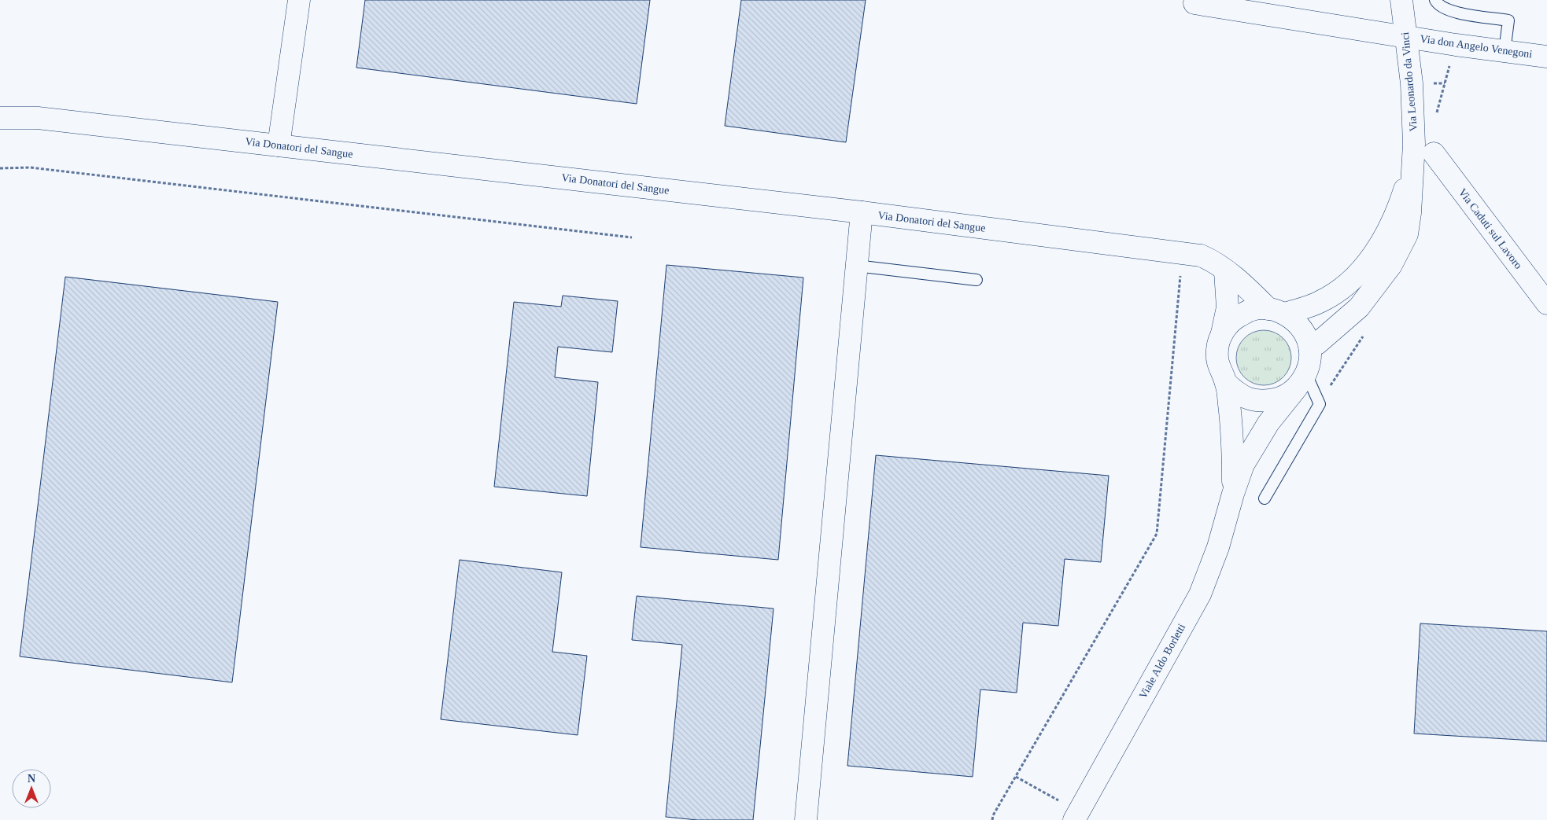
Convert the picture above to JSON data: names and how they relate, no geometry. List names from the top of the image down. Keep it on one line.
{"streets":{"street":["Via don Angelo Venegoni","Via Leonardo da Vinci","Via Donatori del Sangue","Via Caduti sul Lavoro","Viale Aldo Borletti"]},"crossings":[["Via don Angelo Venegoni","Via Leonardo da Vinci"],["Via Leonardo da Vinci","Via Donatori del Sangue"],["Via Leonardo da Vinci","Viale Aldo Borletti"],["Via Donatori del Sangue","Viale Aldo Borletti"]],"north":"top"}
